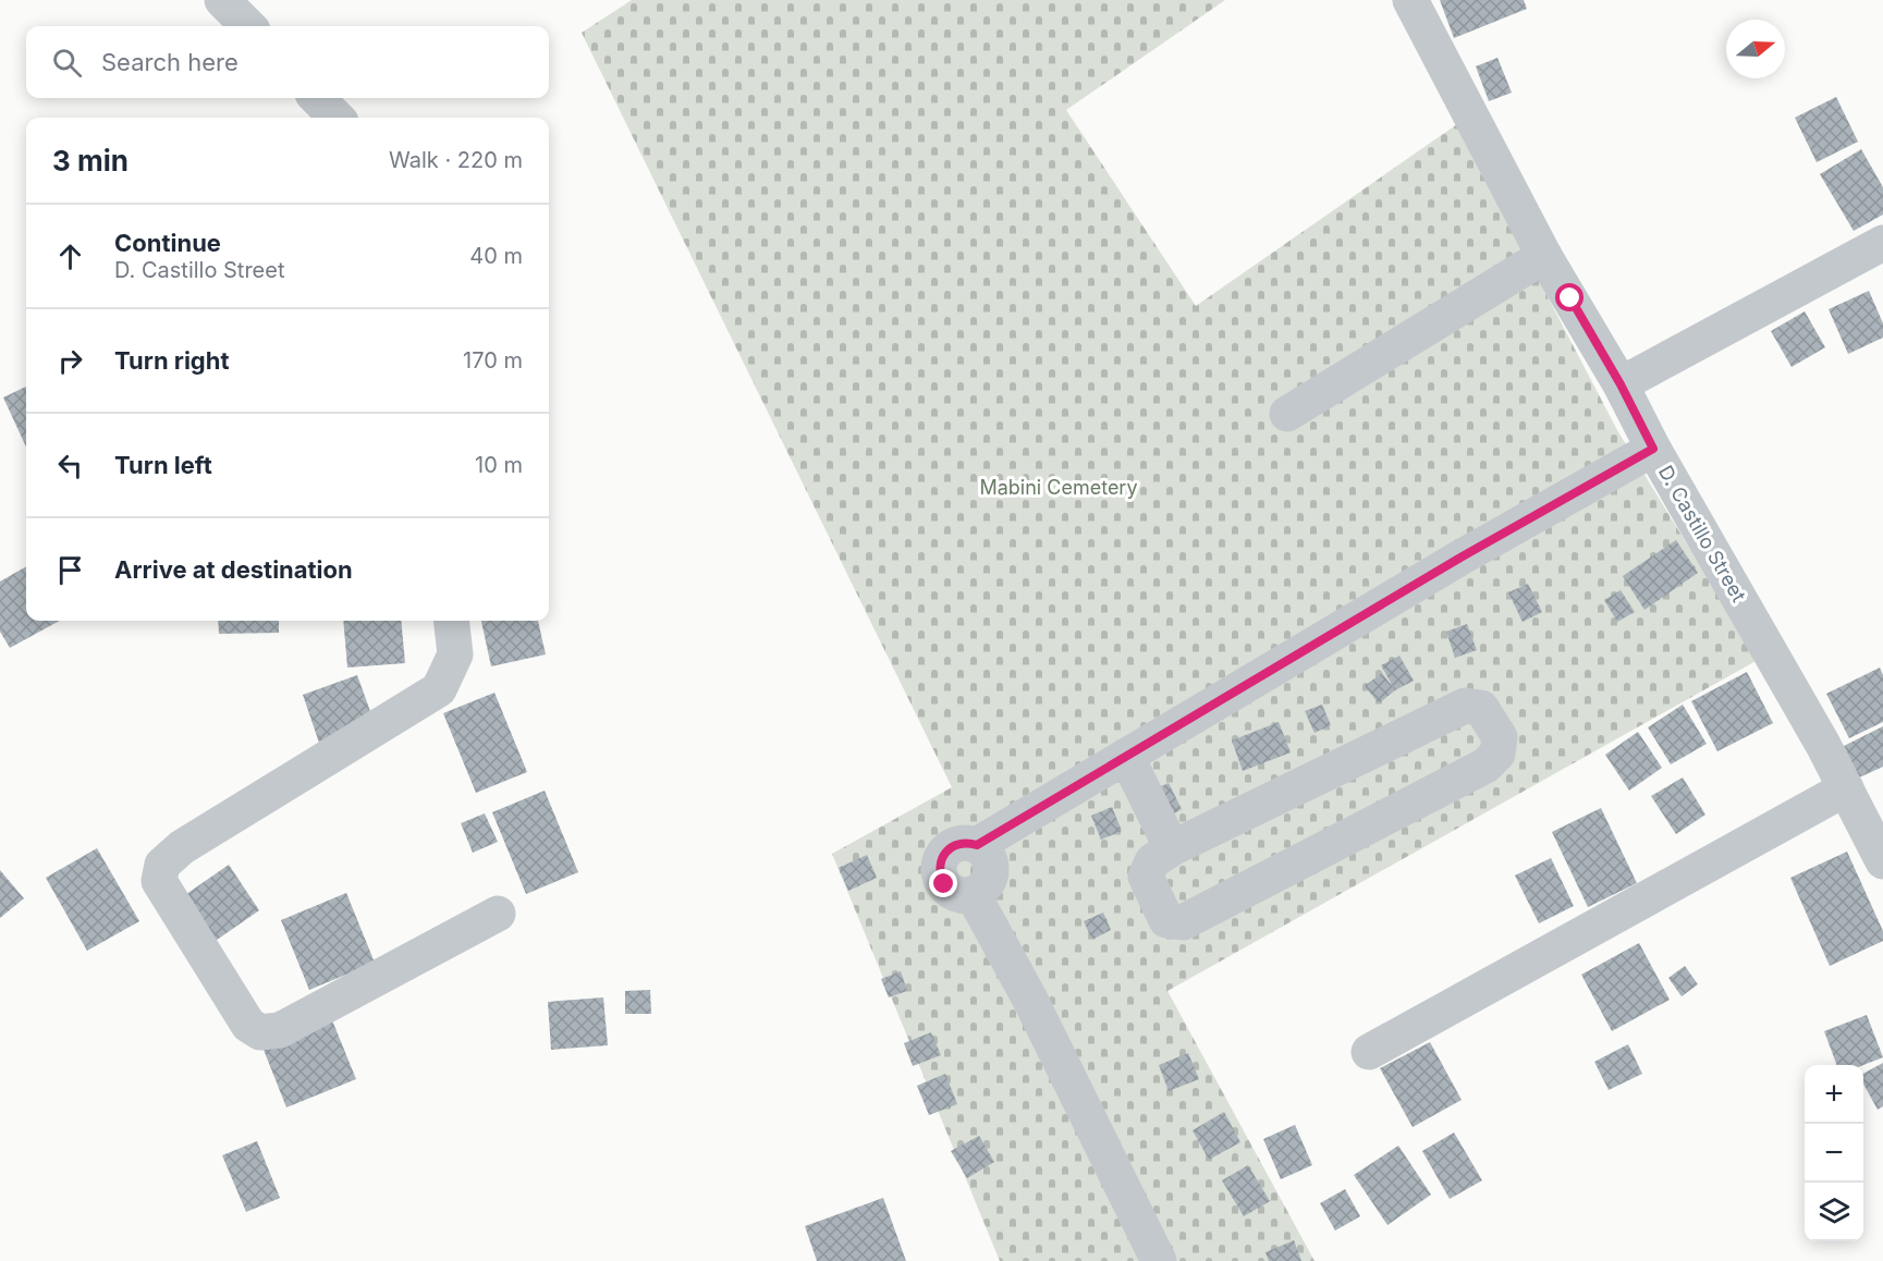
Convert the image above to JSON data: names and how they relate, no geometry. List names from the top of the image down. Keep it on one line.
{"streets":{"street":["D. Castillo Street"]},"parks":["Mabini Cemetery"],"north":"right","page":{"search":"Search here","heading":["3 min","Walk · 220 m"],"list":[["Continue","D. Castillo Street","40 m"],["Turn right","170 m"],["Turn left","10 m"],"Arrive at destination"],"map_buttons":["+","−"]}}
